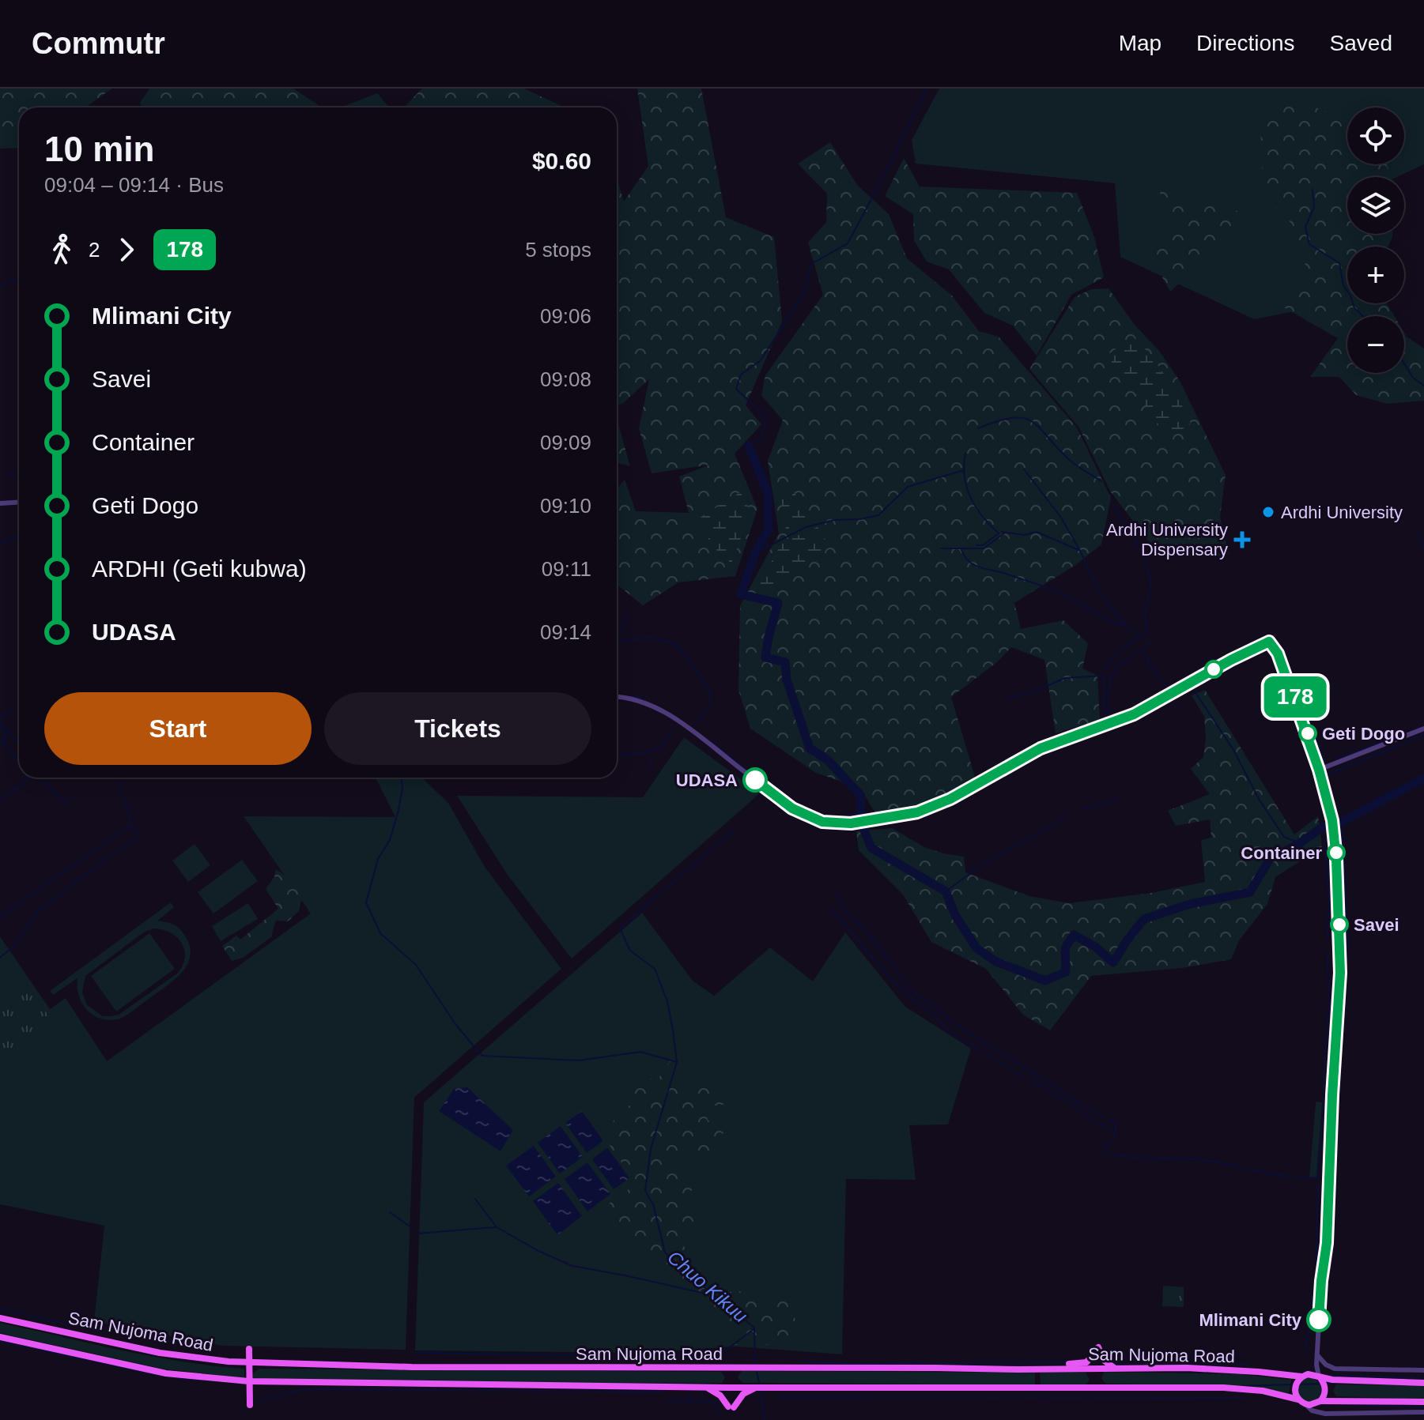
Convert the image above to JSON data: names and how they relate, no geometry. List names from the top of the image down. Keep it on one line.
{"streets":{"main road":["Sam Nujoma Road"]},"water":["Chuo Kikuu"],"places":{"other":["Ardhi University","Geti Dogo","UDASA","Container","Savei","Mlimani City"],"health":["Ardhi University Dispensary"]},"lines":["bus line 178"],"page":{"header":"Commutr","nav":["Map","Directions","Saved"],"on_map":"178","map_buttons":["+","−"],"heading":["10 min","09:04 – 09:14 · Bus","$0.60"],"legs":["2","178","5 stops"],"list":[{"name":"Mlimani City","value":"09:06"},{"name":"Savei","value":"09:08"},{"name":"Container","value":"09:09"},{"name":"Geti Dogo","value":"09:10"},{"name":"ARDHI (Geti kubwa)","value":"09:11"},{"name":"UDASA","value":"09:14"}],"buttons":["Start","Tickets"]}}
